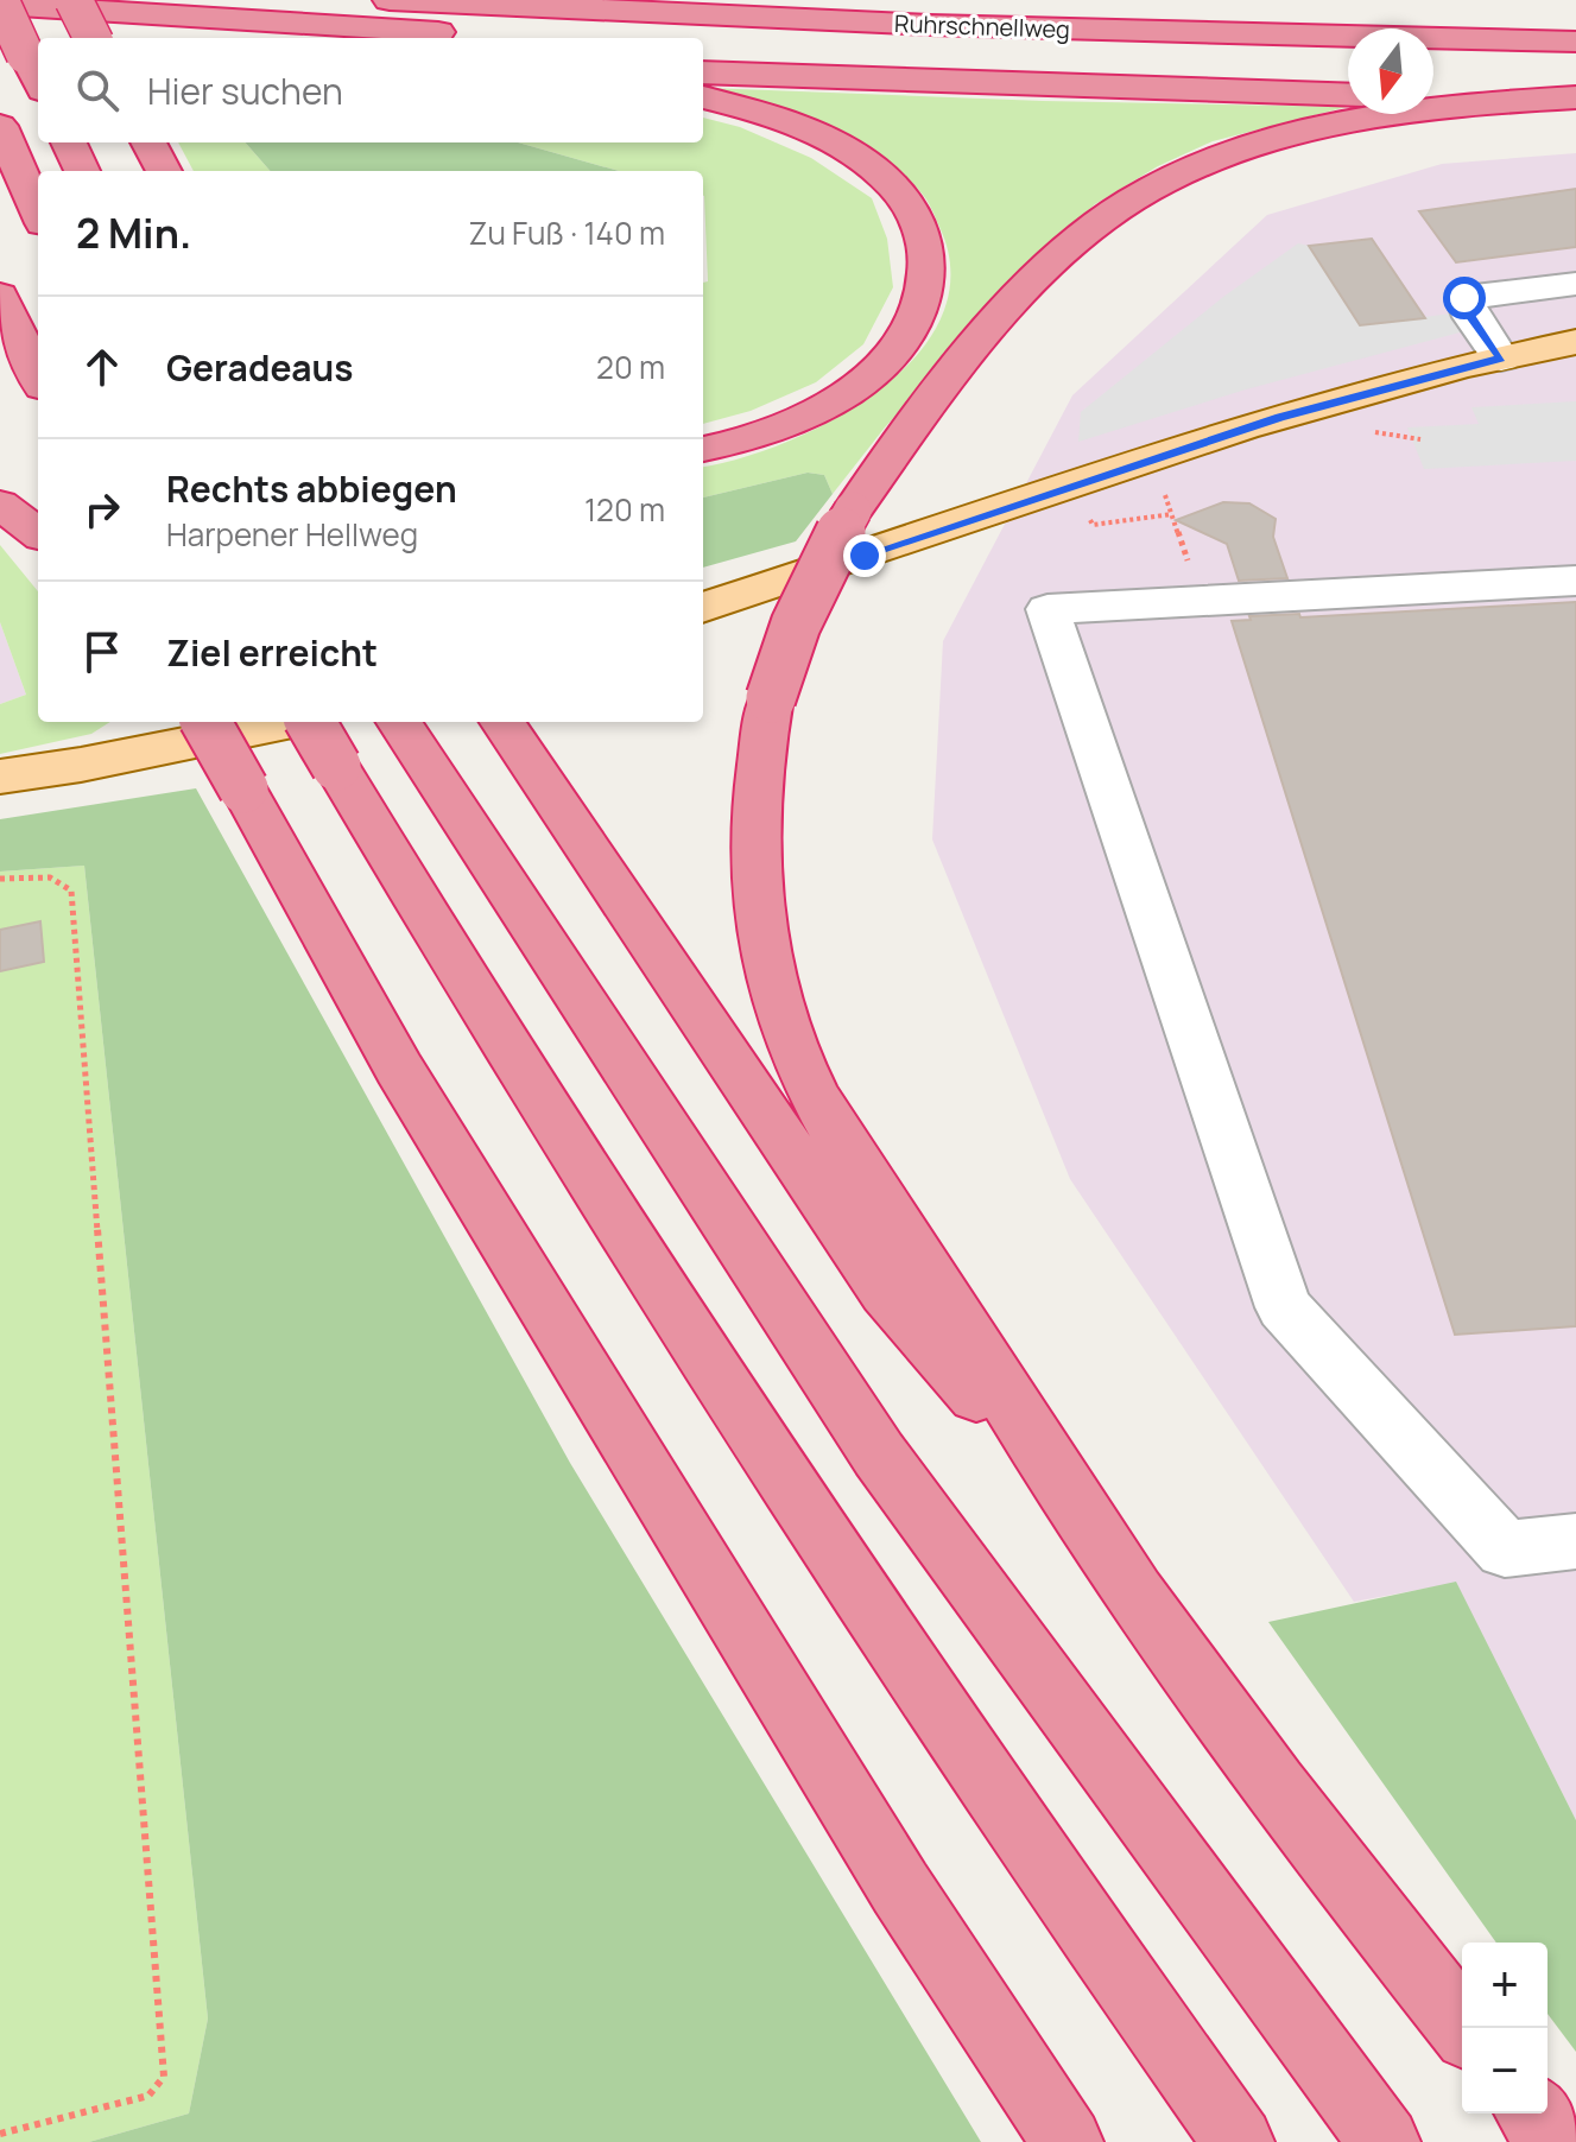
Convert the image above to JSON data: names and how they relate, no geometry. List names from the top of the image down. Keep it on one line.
{"streets":{"highway":["Ruhrschnellweg"]},"north":"bottom","page":{"search":"Hier suchen","heading":["2 Min.","Zu Fuß · 140 m"],"list":[["Geradeaus","20 m"],["Rechts abbiegen","Harpener Hellweg","120 m"],"Ziel erreicht"],"map_buttons":["+","−"]}}
